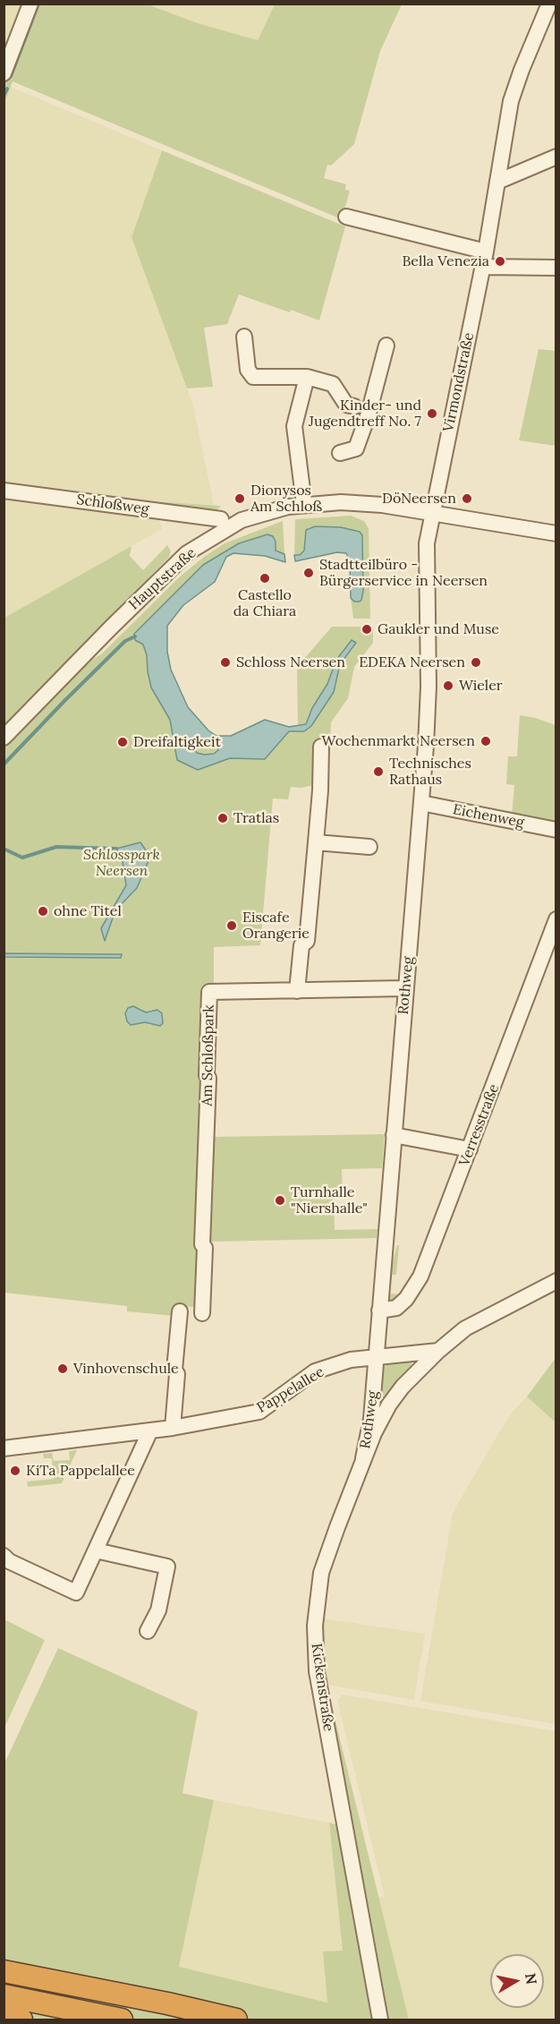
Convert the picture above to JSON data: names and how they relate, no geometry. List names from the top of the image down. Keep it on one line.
{"streets":{"street":["Virmondstraße","Schloßweg","Hauptstraße","Eichenweg","Rothweg","Am Schloßpark","Verresstraße","Pappelallee","Kickenstraße"]},"crossings":[["Virmondstraße","Hauptstraße"],["Virmondstraße","Rothweg"],["Hauptstraße","Rothweg"],["Eichenweg","Rothweg"],["Rothweg","Am Schloßpark"],["Rothweg","Verresstraße"],["Rothweg","Pappelallee"],["Rothweg","Kickenstraße"]],"parks":["Schlosspark Neersen"],"places":["Bella Venezia","Kinder- und Jugendtreff No. 7","Dionysos Am Schloß","DöNeersen","Stadtteilbüro - Bürgerservice in Neersen","Castello da Chiara","Gaukler und Muse","Schloss Neersen","EDEKA Neersen","Wieler","Wochenmarkt Neersen","Dreifaltigkeit","Technisches Rathaus","Tratlas","ohne Titel","Eiscafe Orangerie","Turnhalle \"Niershalle\"","Vinhovenschule","KiTa Pappelallee"],"north":"right"}
